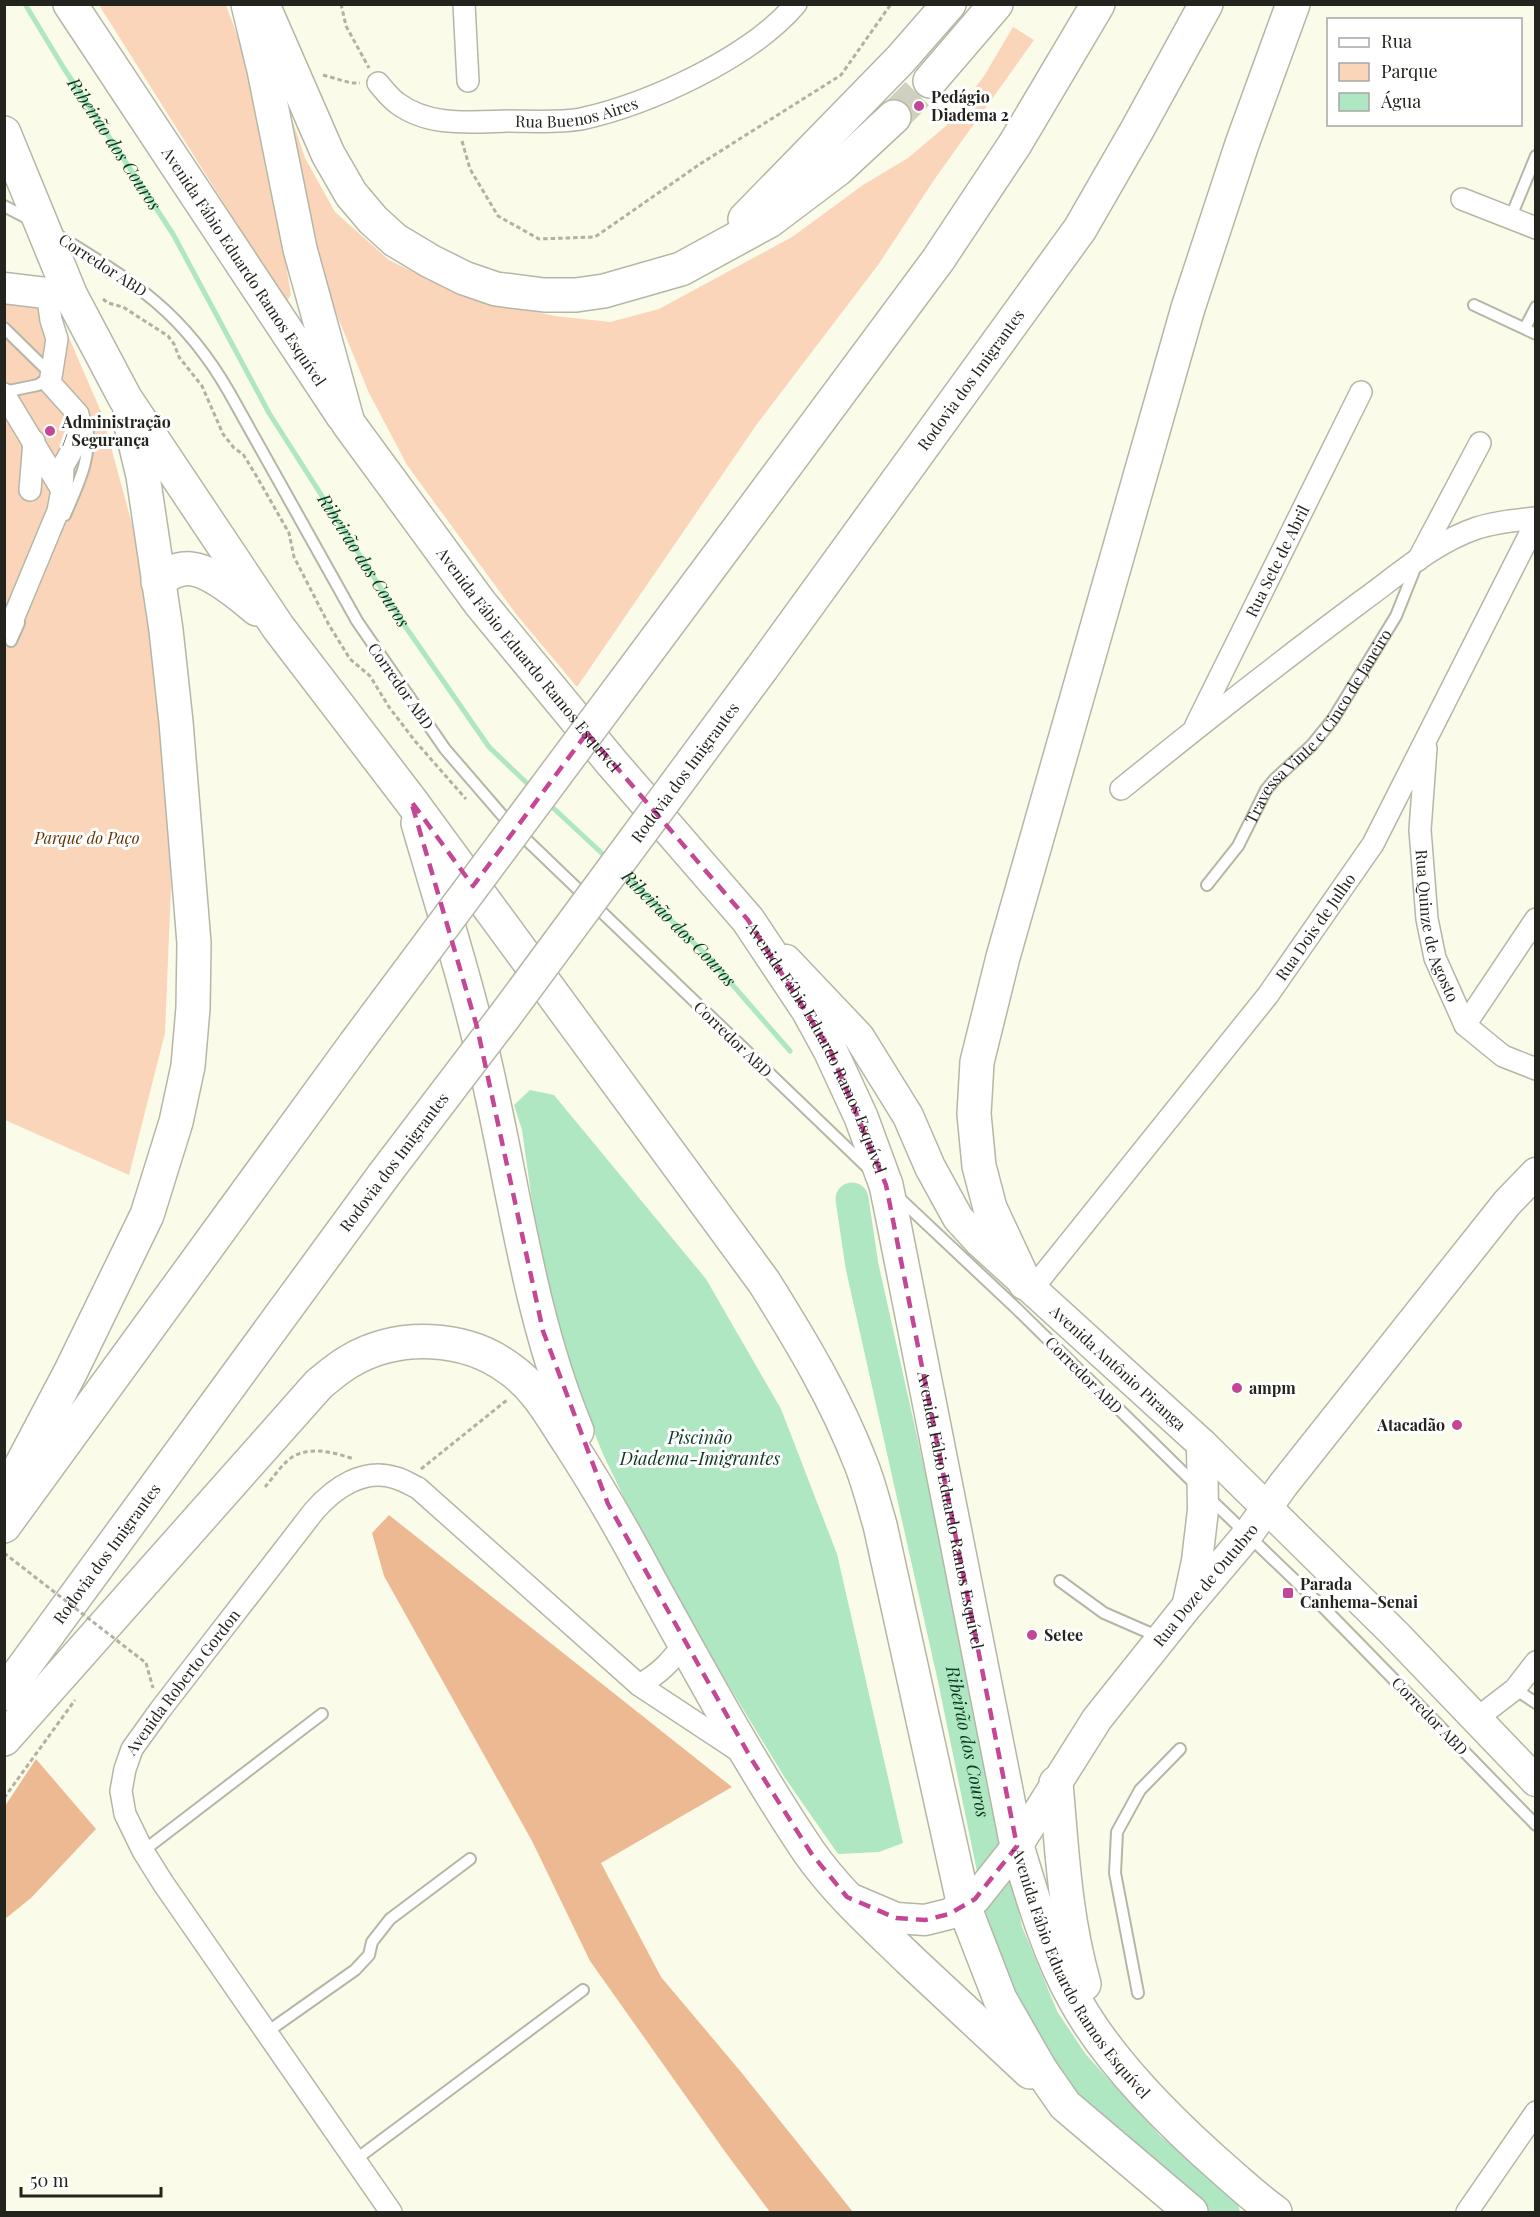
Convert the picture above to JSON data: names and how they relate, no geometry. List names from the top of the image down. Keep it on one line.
{"streets":{"main road":["Avenida Fábio Eduardo Ramos Esquível","Rodovia dos Imigrantes","Avenida Antônio Piranga","Rua Doze de Outubro"],"street":["Rua Buenos Aires","Rua Sete de Abril","Travessa Vinte e Cinco de Janeiro","Rua Quinze de Agosto","Rua Dois de Julho","Avenida Roberto Gordon"],"lane":["Corredor ABD"]},"crossings":[["Corredor ABD","Avenida Fábio Eduardo Ramos Esquível"],["Corredor ABD","Rua Doze de Outubro"],["Avenida Fábio Eduardo Ramos Esquível","Avenida Antônio Piranga"],["Avenida Fábio Eduardo Ramos Esquível","Rua Doze de Outubro"],["Rua Sete de Abril","Travessa Vinte e Cinco de Janeiro"],["Travessa Vinte e Cinco de Janeiro","Rua Dois de Julho"],["Rua Quinze de Agosto","Rua Dois de Julho"],["Rua Dois de Julho","Avenida Antônio Piranga"],["Avenida Antônio Piranga","Rua Doze de Outubro"]],"water":["Ribeirão dos Couros","Piscinão Diadema-Imigrantes"],"parks":["Parque do Paço"],"places":{"other":["Pedágio Diadema 2","Administração / Segurança","ampm","Atacadão","Setee"],"transit":["Parada Canhema-Senai"]},"legend":["Rua","Parque","Água"],"scale_bar":"50 m"}
